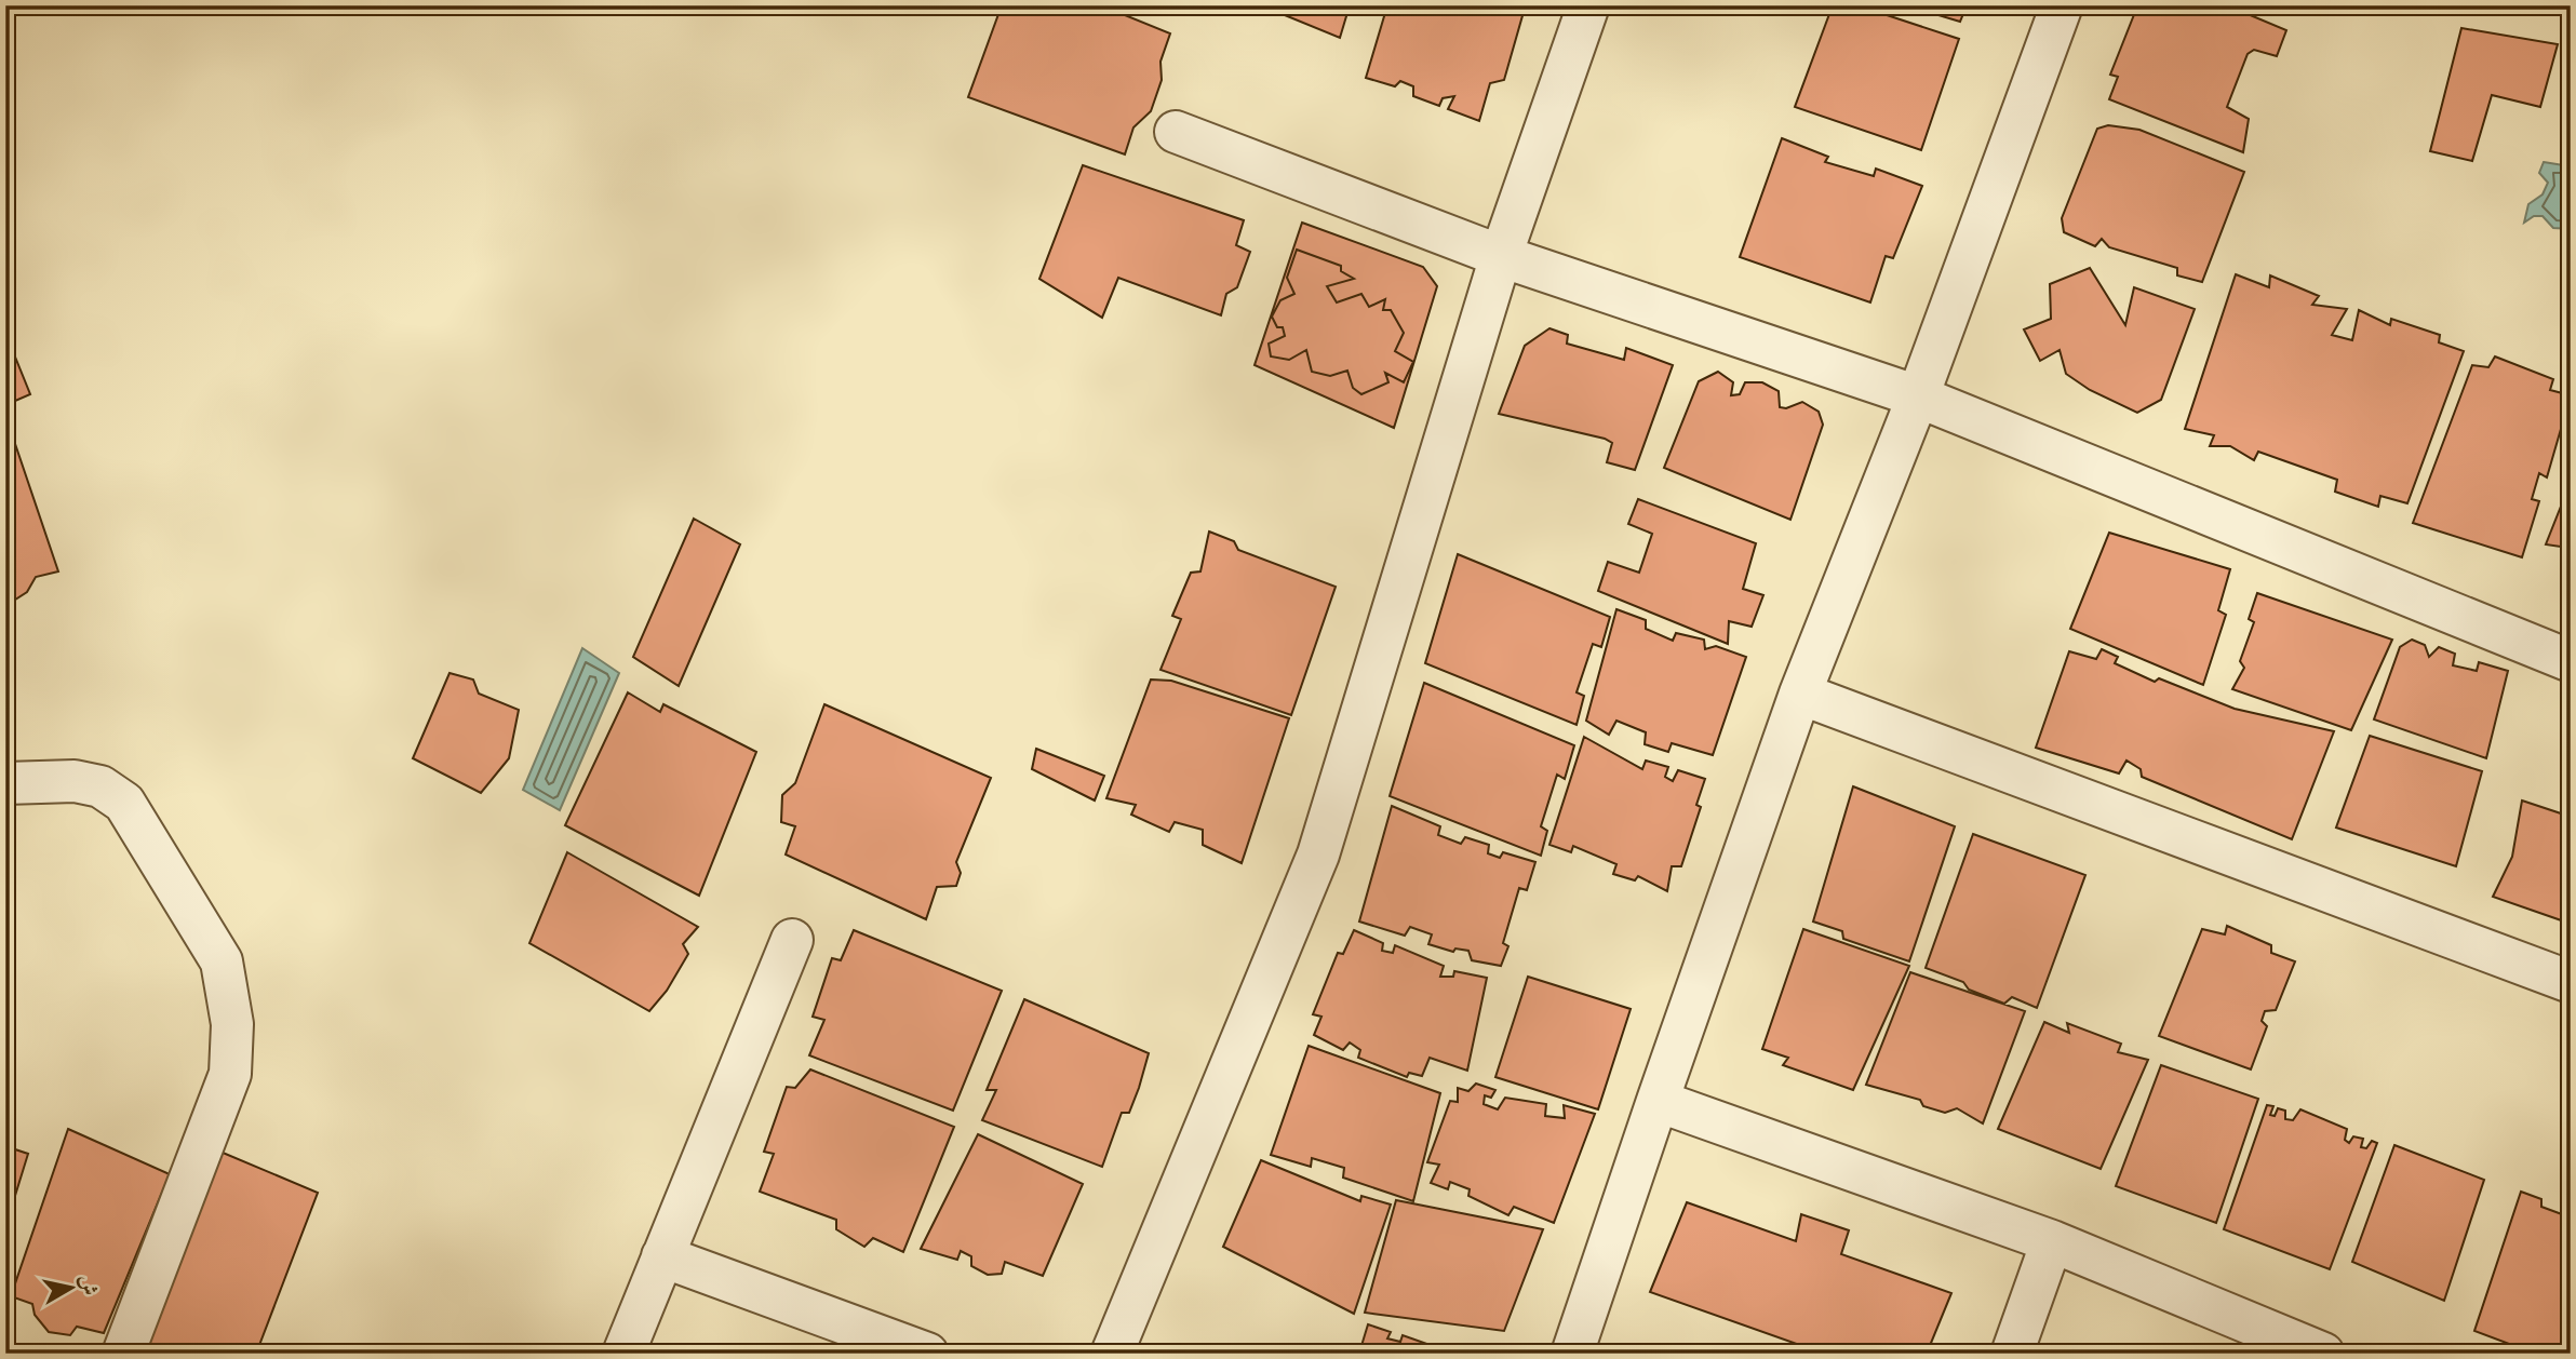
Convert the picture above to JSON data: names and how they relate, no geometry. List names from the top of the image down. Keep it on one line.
{"north":"right"}
